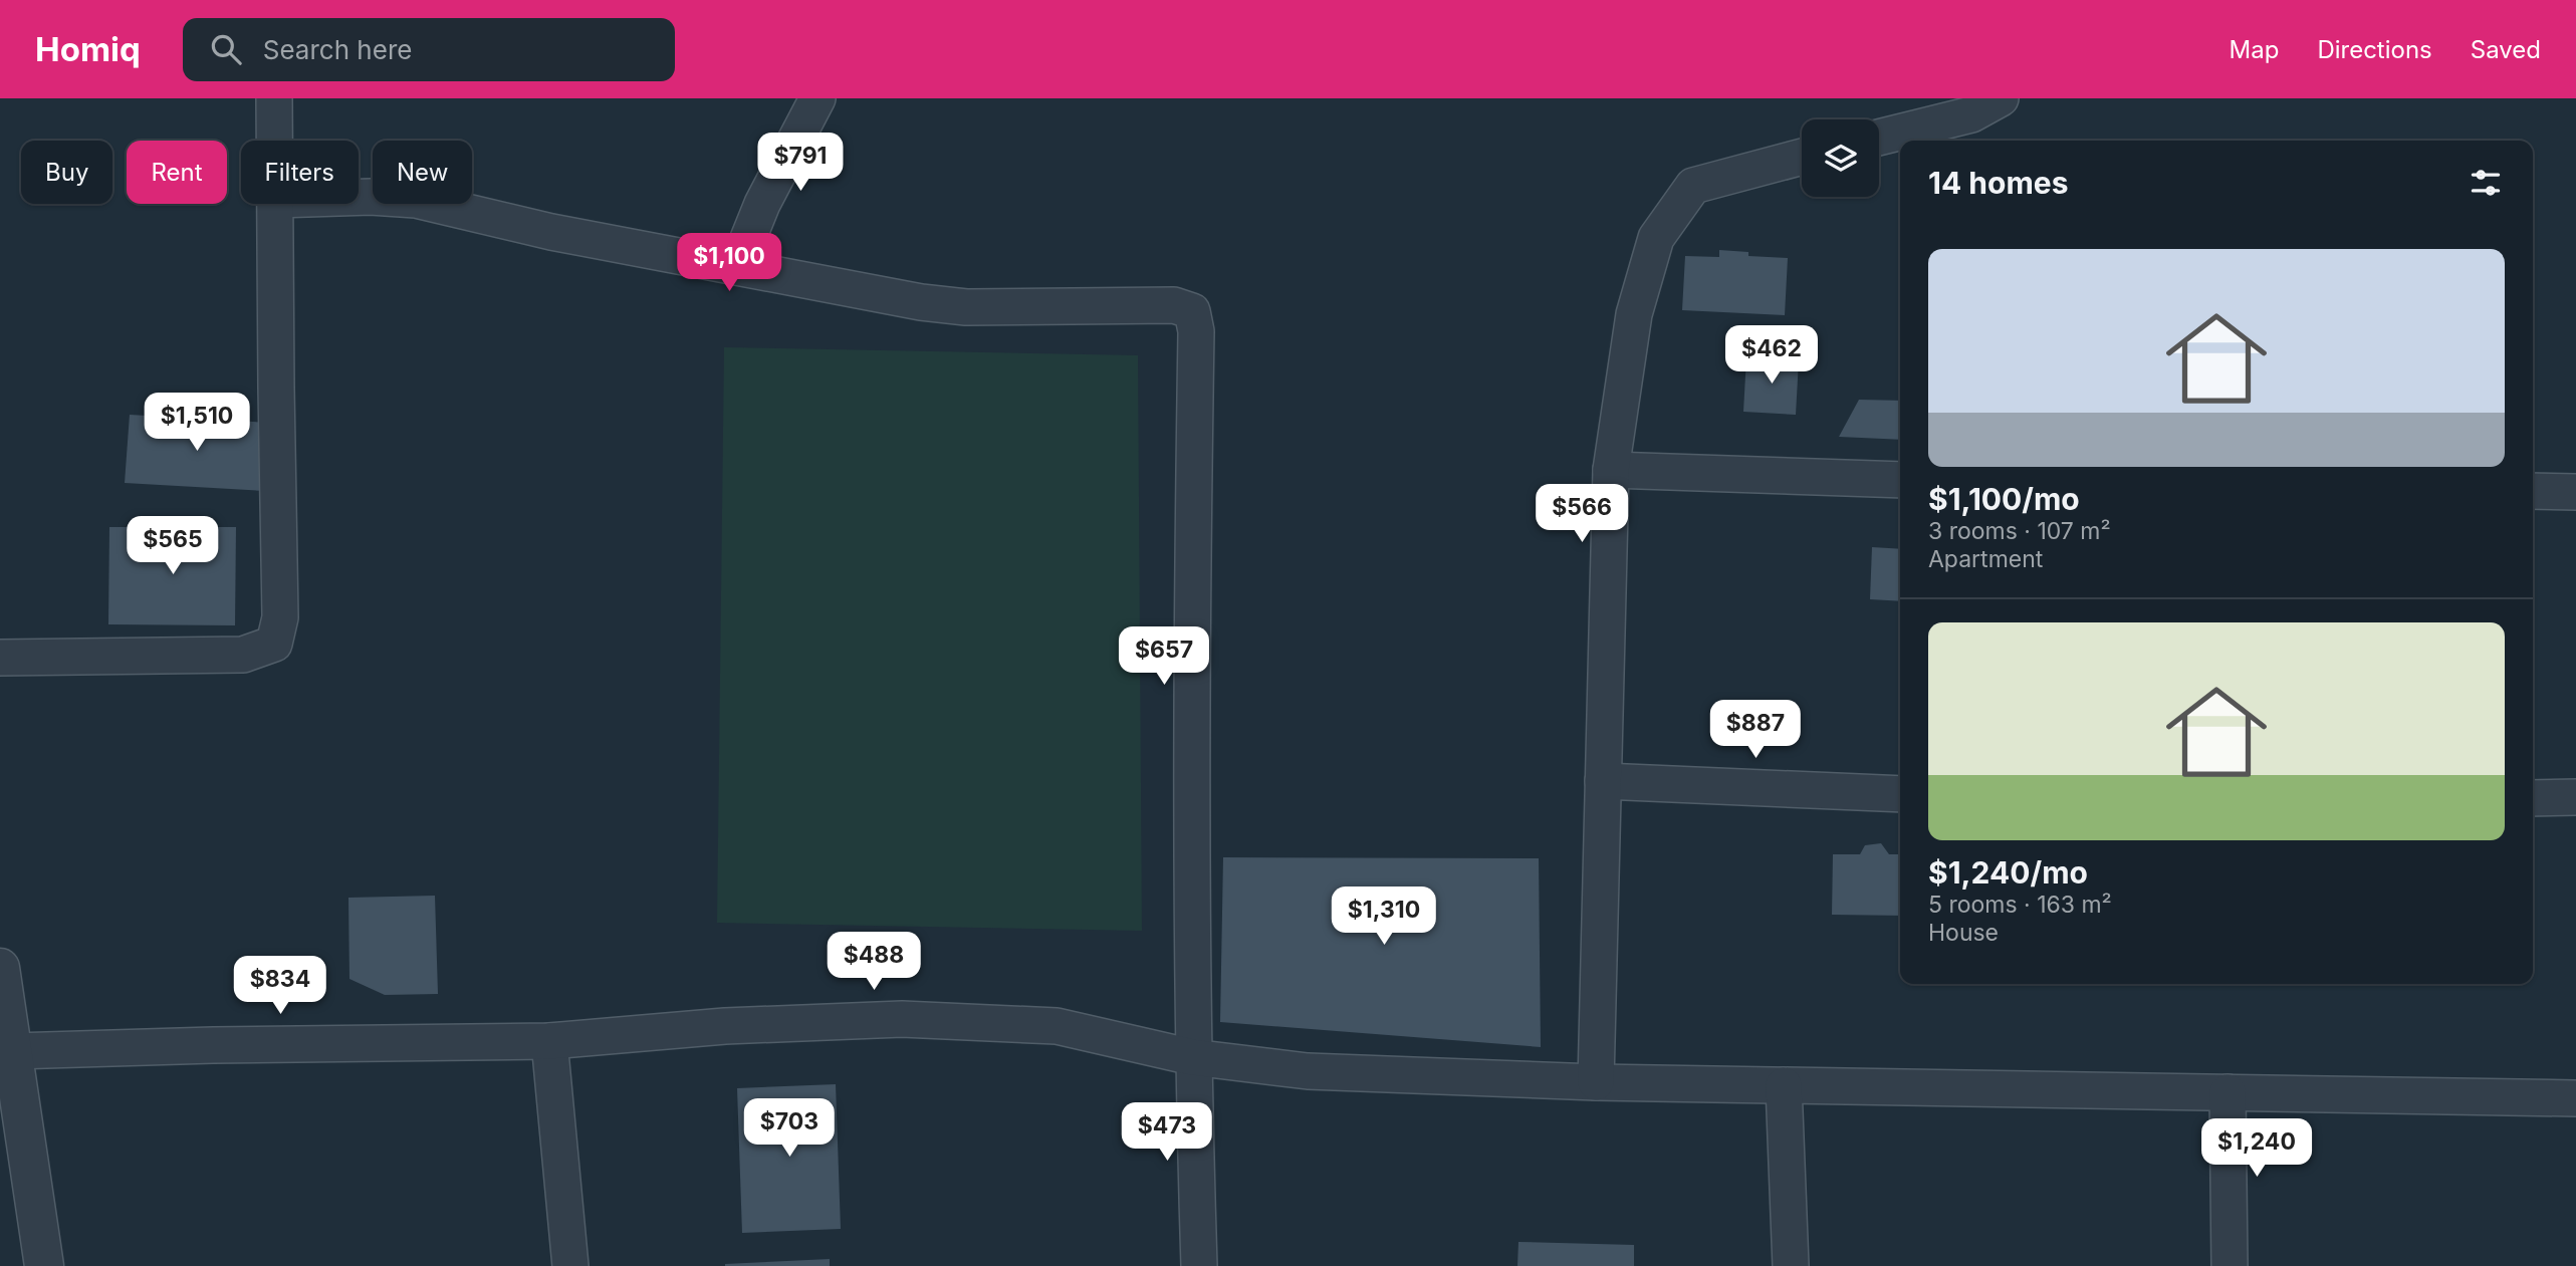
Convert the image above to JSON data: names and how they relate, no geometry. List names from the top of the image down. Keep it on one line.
{"page":{"header":"Homiq","search":"Search here","nav":["Map","Directions","Saved"],"price":["$791","$1,100","$462","$1,510","$566","$565","$657","$887","$1,310","$488","$834","$703","$473","$1,240"],"chip":["Buy","Rent","Filters","New"],"heading":"14 homes","list":[{"name":"$1,100/mo","note":"3 rooms · 107 m² · Apartment"},{"name":"$1,240/mo","note":"5 rooms · 163 m² · House"}]}}
